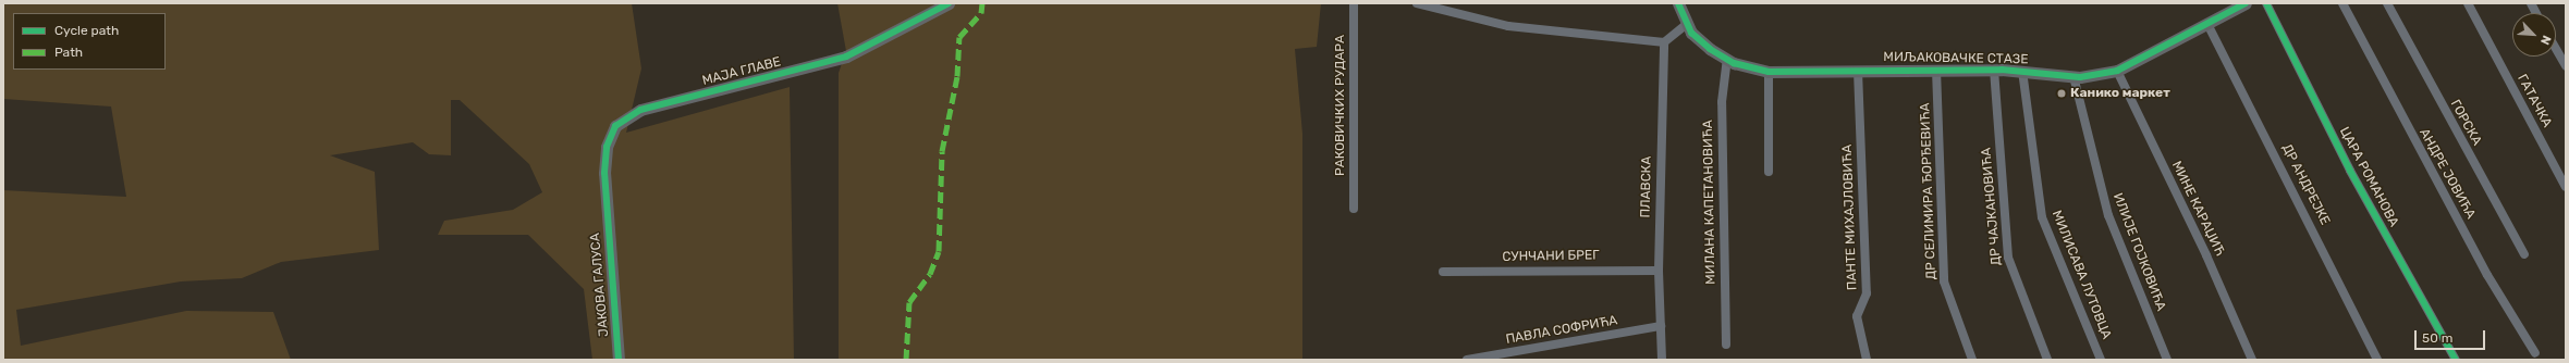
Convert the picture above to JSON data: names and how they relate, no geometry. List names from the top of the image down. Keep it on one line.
{"streets":{"street":["МИЉАКОВАЧКЕ СТАЗЕ","МАЈА ГЛАВЕ","ГАТАЧКА","РАКОВИЧКИХ РУДАРА","ГОРСКА","АНДРЕ ЈОВИЋА","ЦАРА РОМАНОВА","ДР АНДРЕЈКЕ","ПЛАВСКА","ДР СЕЛИМИРА ЂОРЂЕВИЋА","МИЛАНА КАПЕТАНОВИЋА","ДР ЧАЈКАНОВИЋА","МИНЕ КАРАЏИЋ","ПАНТЕ МИХАЈЛОВИЋА","ИЛИЈЕ ГОЈКОВИЋА","СУНЧАНИ БРЕГ","МИЛИСАВА ЛУТОВЦА","ЈАКОВА ГАЛУСА","ПАВЛА СОФРИЋА"]},"crossings":[["МИЉАКОВАЧКЕ СТАЗЕ","ДР АНДРЕЈКЕ"],["МИЉАКОВАЧКЕ СТАЗЕ","ДР СЕЛИМИРА ЂОРЂЕВИЋА"],["МИЉАКОВАЧКЕ СТАЗЕ","МИЛАНА КАПЕТАНОВИЋА"],["МИЉАКОВАЧКЕ СТАЗЕ","ДР ЧАЈКАНОВИЋА"],["МИЉАКОВАЧКЕ СТАЗЕ","МИНЕ КАРАЏИЋ"],["МИЉАКОВАЧКЕ СТАЗЕ","ПАНТЕ МИХАЈЛОВИЋА"],["МИЉАКОВАЧКЕ СТАЗЕ","ИЛИЈЕ ГОЈКОВИЋА"],["МИЉАКОВАЧКЕ СТАЗЕ","МИЛИСАВА ЛУТОВЦА"],["МАЈА ГЛАВЕ","ЈАКОВА ГАЛУСА"],["ПЛАВСКА","СУНЧАНИ БРЕГ"],["ПЛАВСКА","ПАВЛА СОФРИЋА"]],"places":["Канико маркет"],"legend":["Cycle path","Path"],"scale_bar":"50 m","north":"bottom right"}
